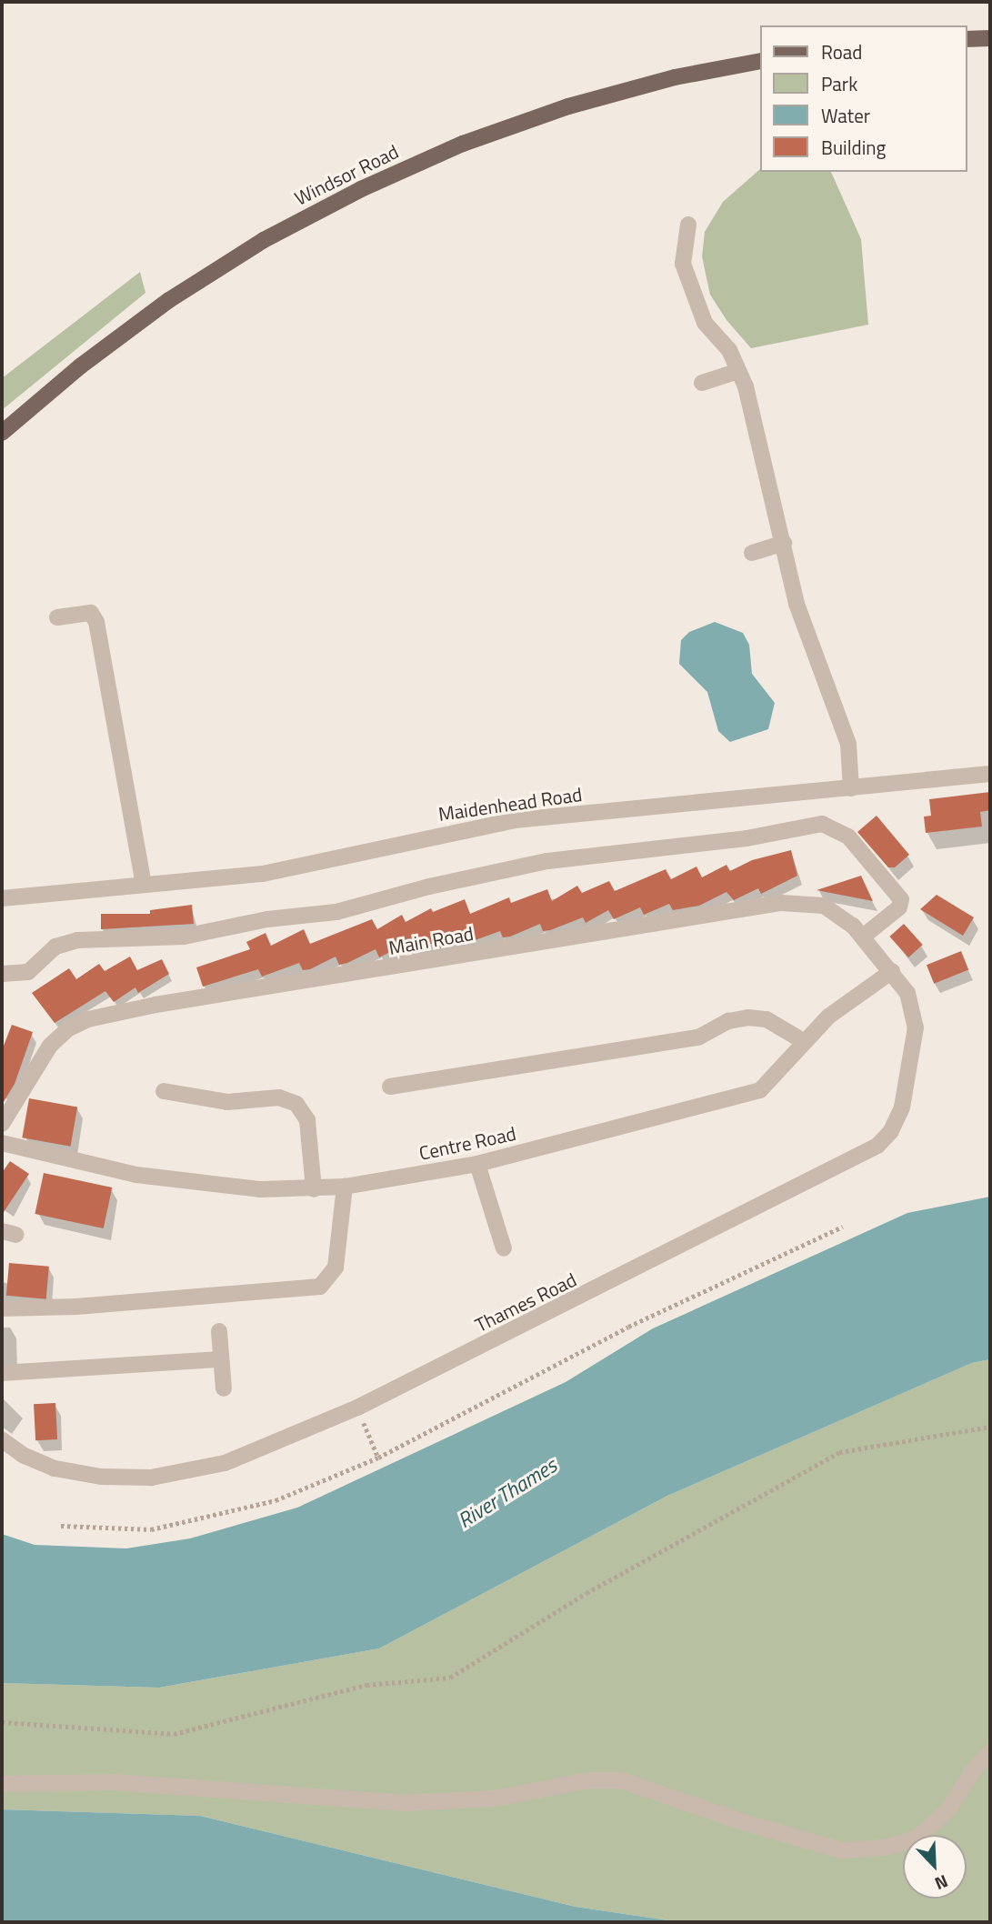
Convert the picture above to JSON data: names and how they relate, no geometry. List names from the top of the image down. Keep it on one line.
{"streets":{"main road":["Windsor Road"],"street":["Maidenhead Road","Main Road","Centre Road","Thames Road"]},"crossings":[["Main Road","Centre Road"],["Main Road","Thames Road"],["Centre Road","Thames Road"]],"water":["River Thames"],"legend":["Road","Park","Water","Building"],"north":"bottom right"}
